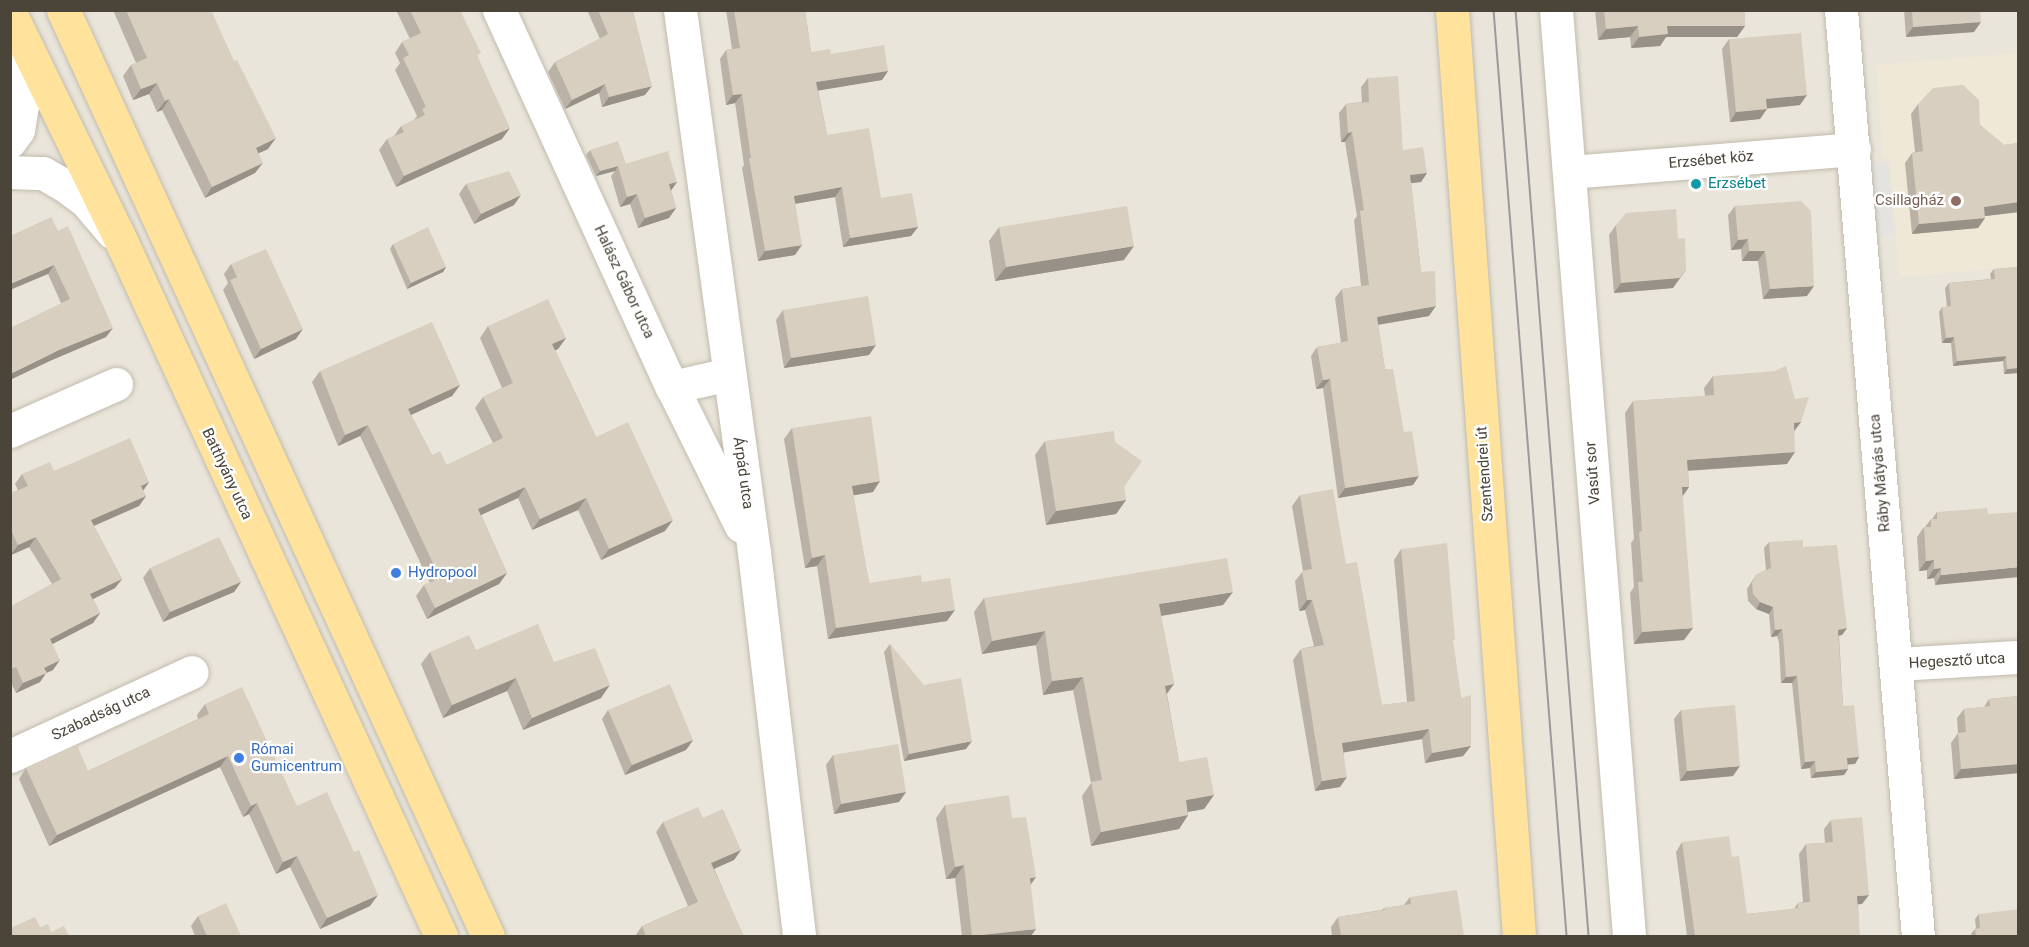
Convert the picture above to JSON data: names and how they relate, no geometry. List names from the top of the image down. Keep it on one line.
{"streets":{"main road":["Batthyány utca","Szentendrei út"],"street":["Erzsébet köz","Halász Gábor utca","Árpád utca","Vasút sor","Ráby Mátyás utca","Hegesztő utca","Szabadság utca"]},"crossings":[["Erzsébet köz","Vasút sor"],["Erzsébet köz","Ráby Mátyás utca"],["Halász Gábor utca","Árpád utca"],["Ráby Mátyás utca","Hegesztő utca"]],"places":["Erzsébet","Csillagház","Hydropool","Római Gumicentrum"]}
